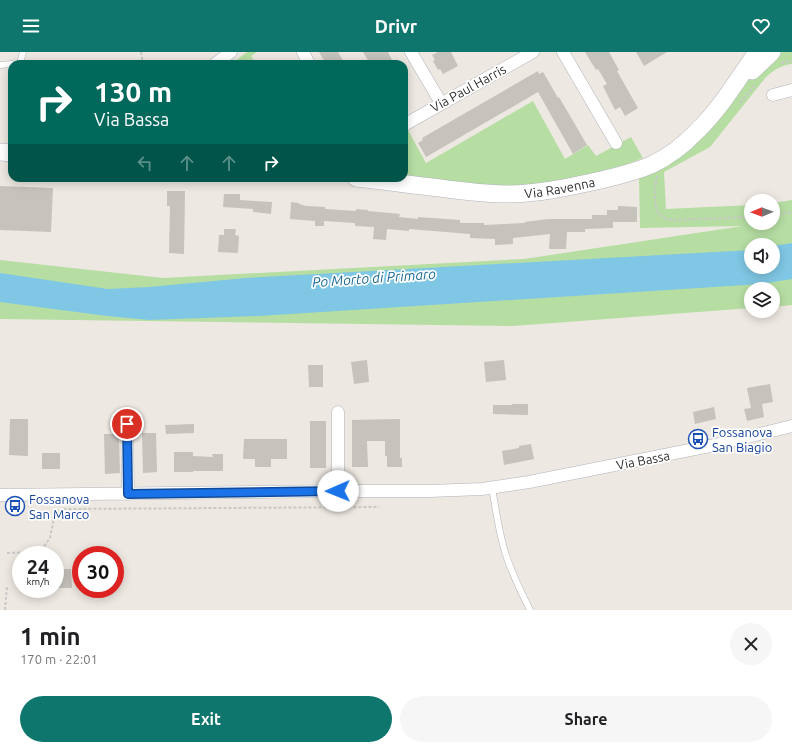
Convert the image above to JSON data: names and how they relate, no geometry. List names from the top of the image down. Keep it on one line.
{"streets":{"main road":["Via Ravenna"],"street":["Via Paul Harris","Via Bassa"]},"water":["Po Morto di Primaro"],"places":{"bus stop":["Fossanova San Biagio","Fossanova San Marco"]},"north":"left","page":{"header":"Drivr","turn":["130 m","Via Bassa"],"speed":"24 km/h","limit":"30","heading":["1 min","170 m · 22:01"],"buttons":["Exit","Share"]}}
